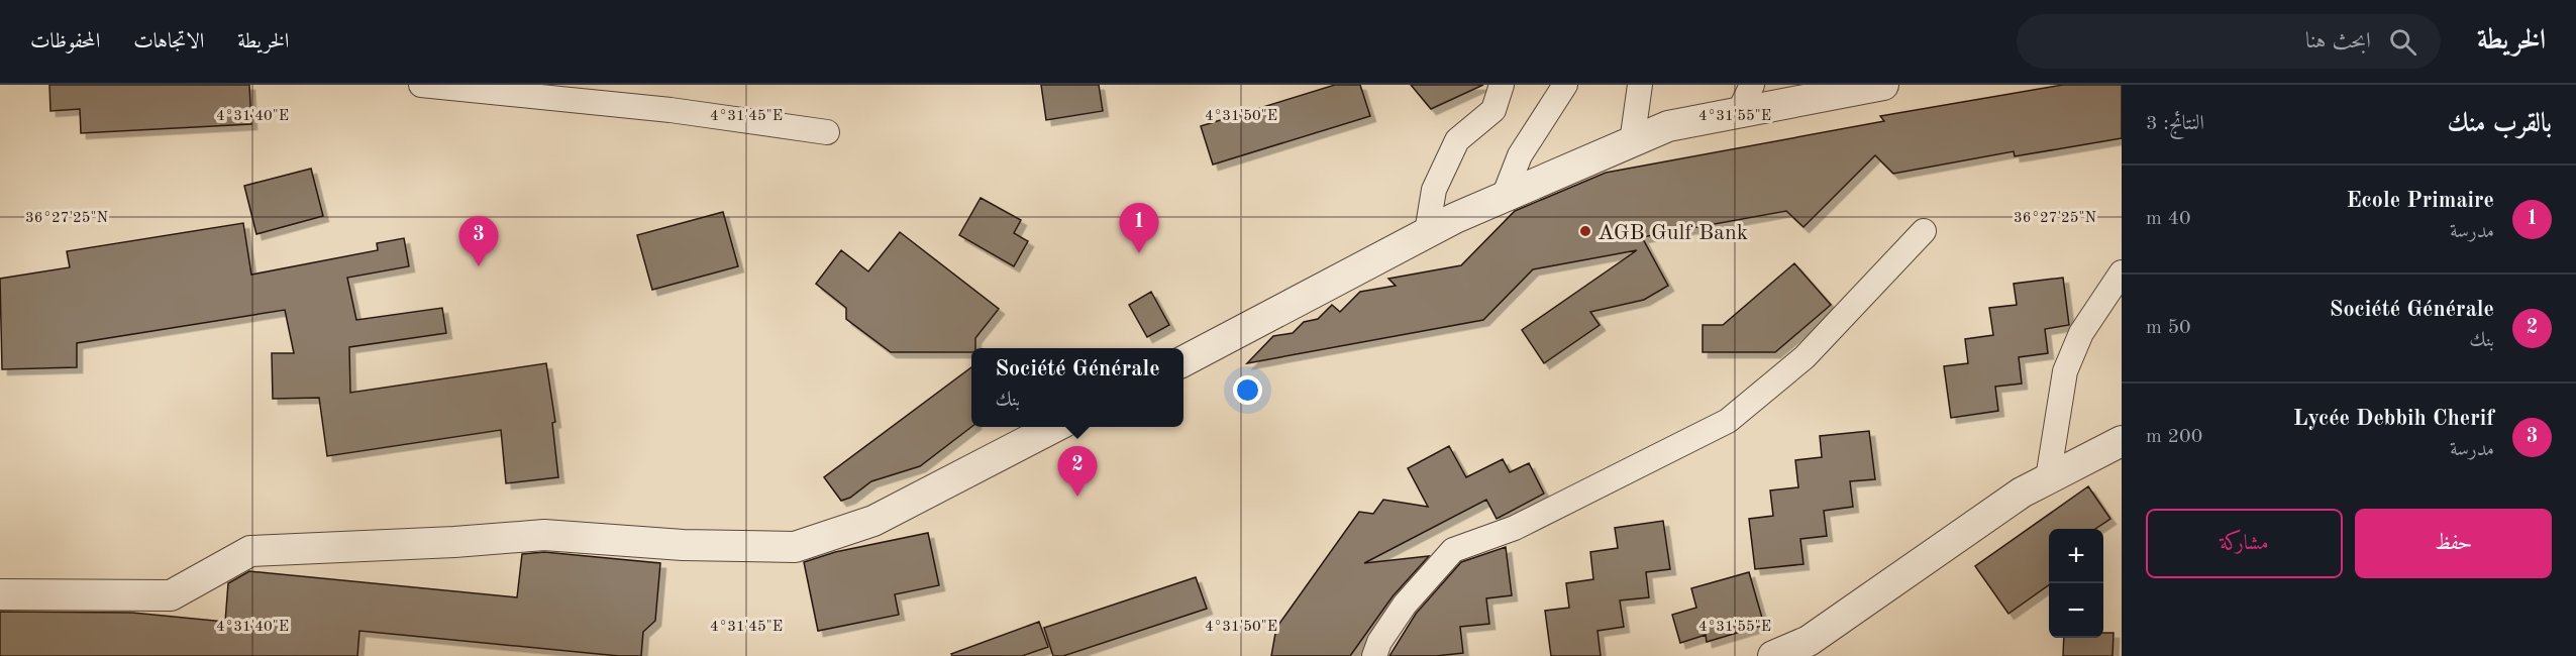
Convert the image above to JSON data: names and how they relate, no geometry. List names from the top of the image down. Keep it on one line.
{"places":["AGB Gulf Bank"],"page":{"header":"الخريطة","search":"ابحث هنا","nav":["الخريطة","الاتجاهات","المحفوظات"],"heading":["بالقرب منك","النتائج: 3"],"list":[{"mark":"1","name":"Ecole Primaire","note":"مدرسة","value":"40 m"},{"mark":"2","name":"Société Générale","note":"بنك","value":"50 m"},{"mark":"3","name":"Lycée Debbih Cherif","note":"مدرسة","value":"200 m"}],"pins":["1","3","2"],"popup":["Société Générale","بنك"],"buttons":["حفظ","مشاركة"],"map_buttons":["+","−"]},"coordinates":["4°31'40\"E","4°31'45\"E","4°31'50\"E","4°31'55\"E","36°27'25\"N"]}
